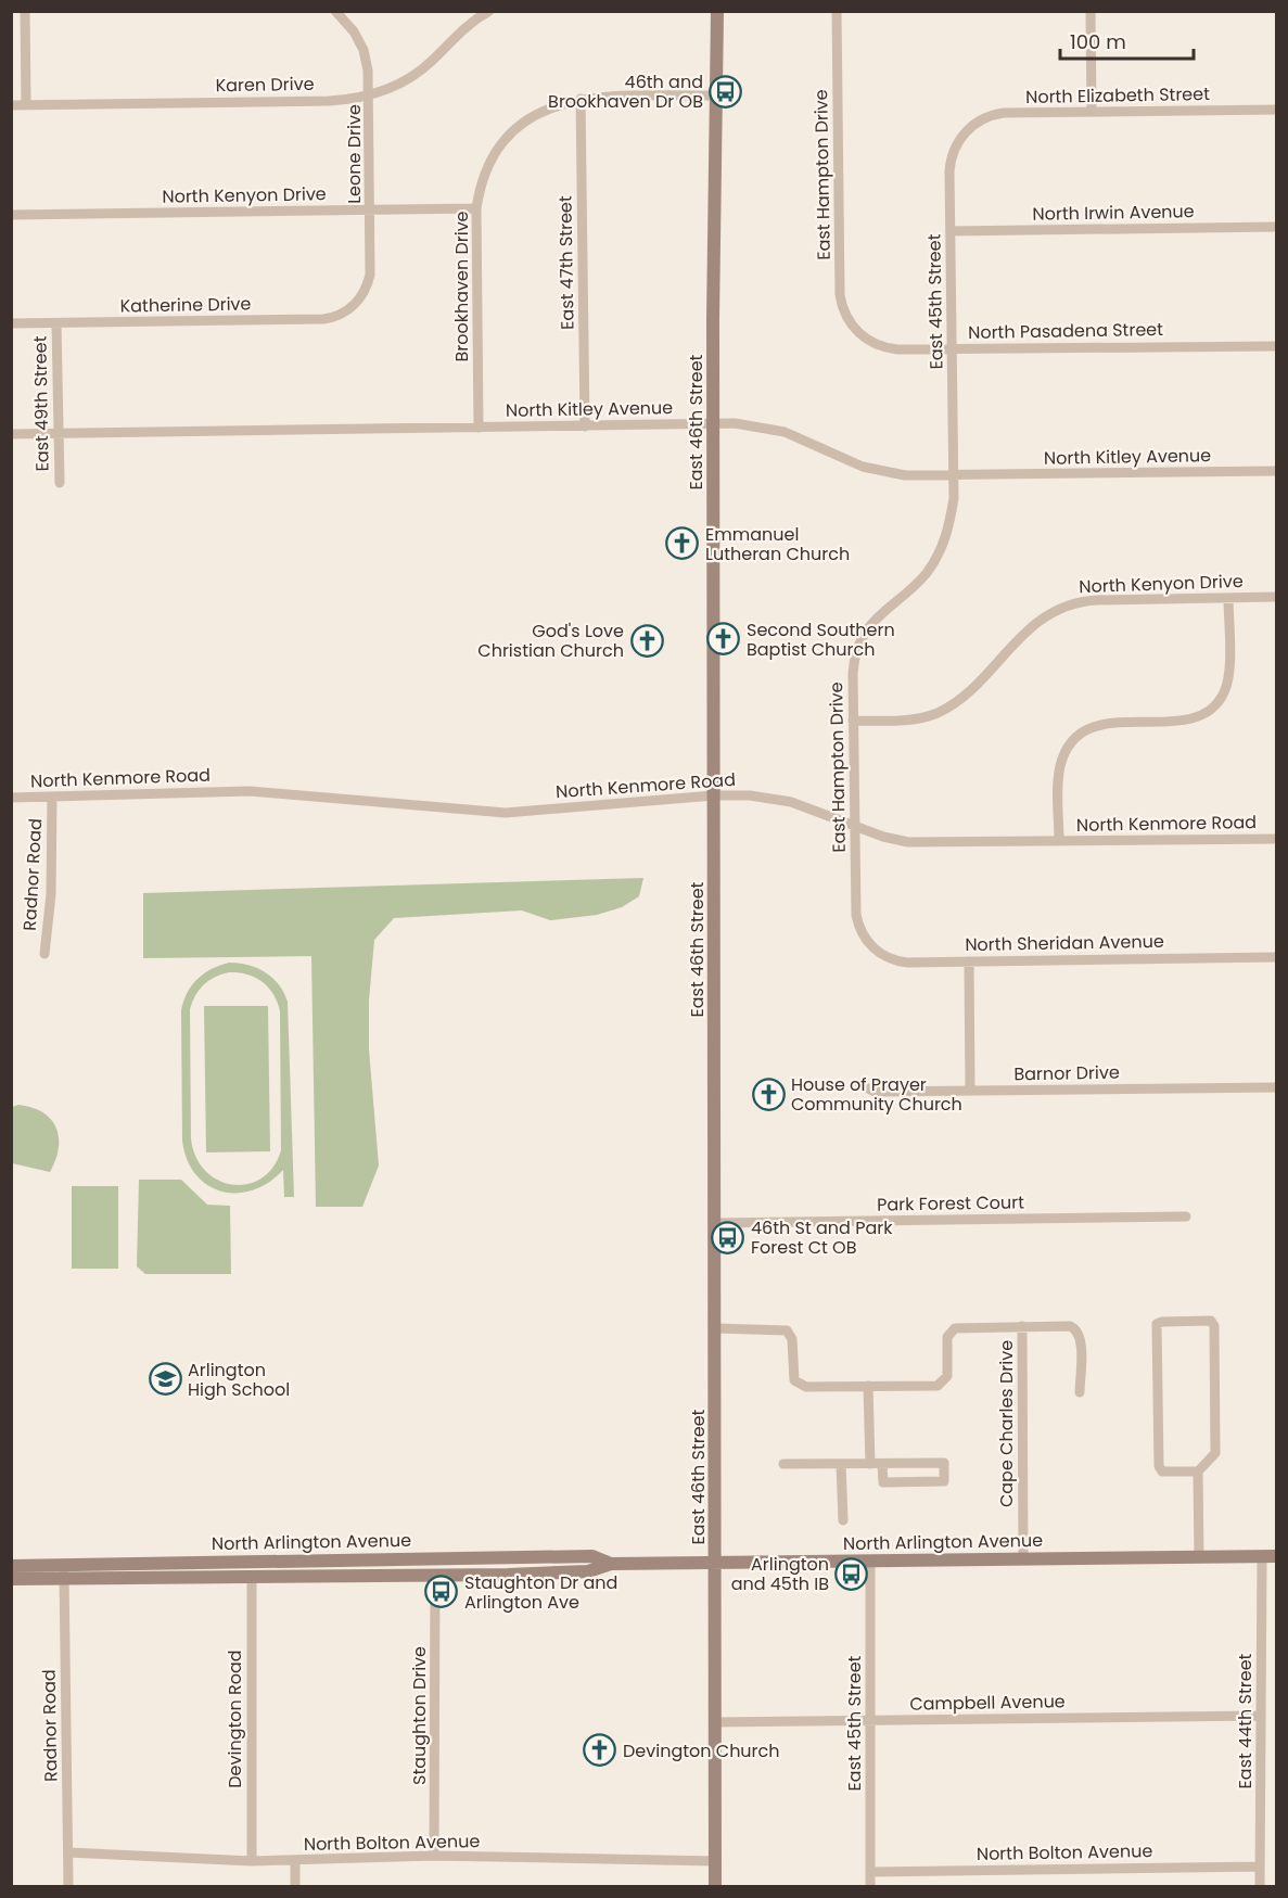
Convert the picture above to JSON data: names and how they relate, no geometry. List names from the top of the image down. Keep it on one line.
{"streets":{"main road":["East 46th Street","North Arlington Avenue"],"street":["Karen Drive","North Elizabeth Street","Leone Drive","East Hampton Drive","North Kenyon Drive","North Irwin Avenue","East 47th Street","Brookhaven Drive","East 45th Street","Katherine Drive","North Pasadena Street","East 49th Street","North Kitley Avenue","North Kenmore Road","Radnor Road","North Sheridan Avenue","Barnor Drive","Park Forest Court","Cape Charles Drive","Campbell Avenue","Staughton Drive","Devington Road","East 44th Street","North Bolton Avenue"]},"crossings":[["Karen Drive","Leone Drive"],["North Elizabeth Street","East 45th Street"],["Leone Drive","North Kenyon Drive"],["Leone Drive","Katherine Drive"],["East Hampton Drive","North Kenyon Drive"],["East Hampton Drive","East 45th Street"],["East Hampton Drive","North Pasadena Street"],["East Hampton Drive","North Kitley Avenue"],["East Hampton Drive","North Kenmore Road"],["East Hampton Drive","North Sheridan Avenue"],["North Kenyon Drive","Brookhaven Drive"],["North Irwin Avenue","East 45th Street"],["East 47th Street","Brookhaven Drive"],["East 47th Street","North Kitley Avenue"],["Brookhaven Drive","North Kitley Avenue"],["Brookhaven Drive","East 46th Street"],["East 45th Street","North Pasadena Street"],["East 45th Street","North Kitley Avenue"],["East 45th Street","North Arlington Avenue"],["East 45th Street","Campbell Avenue"],["East 45th Street","North Bolton Avenue"],["Katherine Drive","East 49th Street"],["East 49th Street","North Kitley Avenue"],["North Kitley Avenue","East 46th Street"],["East 46th Street","North Kenmore Road"],["East 46th Street","Park Forest Court"],["East 46th Street","North Arlington Avenue"],["East 46th Street","Campbell Avenue"],["East 46th Street","North Bolton Avenue"],["North Kenmore Road","Radnor Road"],["Radnor Road","North Arlington Avenue"],["Radnor Road","North Bolton Avenue"],["Cape Charles Drive","North Arlington Avenue"],["North Arlington Avenue","Staughton Drive"],["North Arlington Avenue","Devington Road"],["North Arlington Avenue","East 44th Street"],["Campbell Avenue","East 44th Street"],["Staughton Drive","North Bolton Avenue"],["Devington Road","North Bolton Avenue"],["East 44th Street","North Bolton Avenue"]],"places":{"bus stop":["46th and Brookhaven Dr OB","46th St and Park Forest Ct OB","Arlington and 45th IB","Staughton Dr and Arlington Ave"],"church":["Emmanuel Lutheran Church","Second Southern Baptist Church","God's Love Christian Church","House of Prayer Community Church","Devington Church"],"school or university":["Arlington High School"]},"scale_bar":"100 m"}
